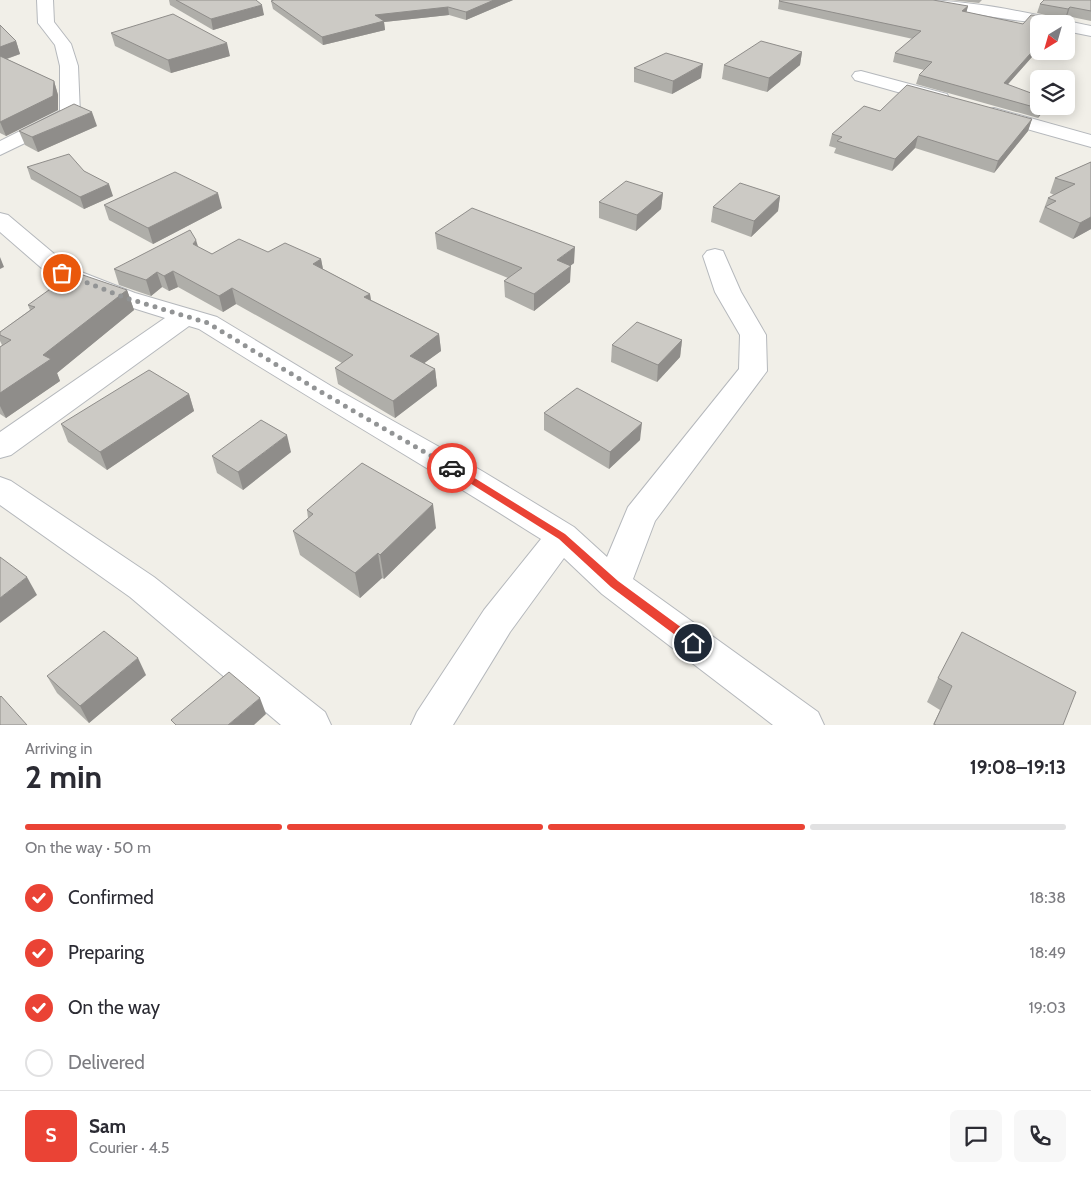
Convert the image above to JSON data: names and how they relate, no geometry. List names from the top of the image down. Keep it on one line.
{"north":"bottom left","page":{"heading":["2 min","Arriving in","19:08–19:13"],"panel":["Sam","Courier · 4.5"],"bar":"On the way · 50 m","list":[["Confirmed","18:38"],["Preparing","18:49"],["On the way","19:03"],"Delivered"],"round":"S"}}
